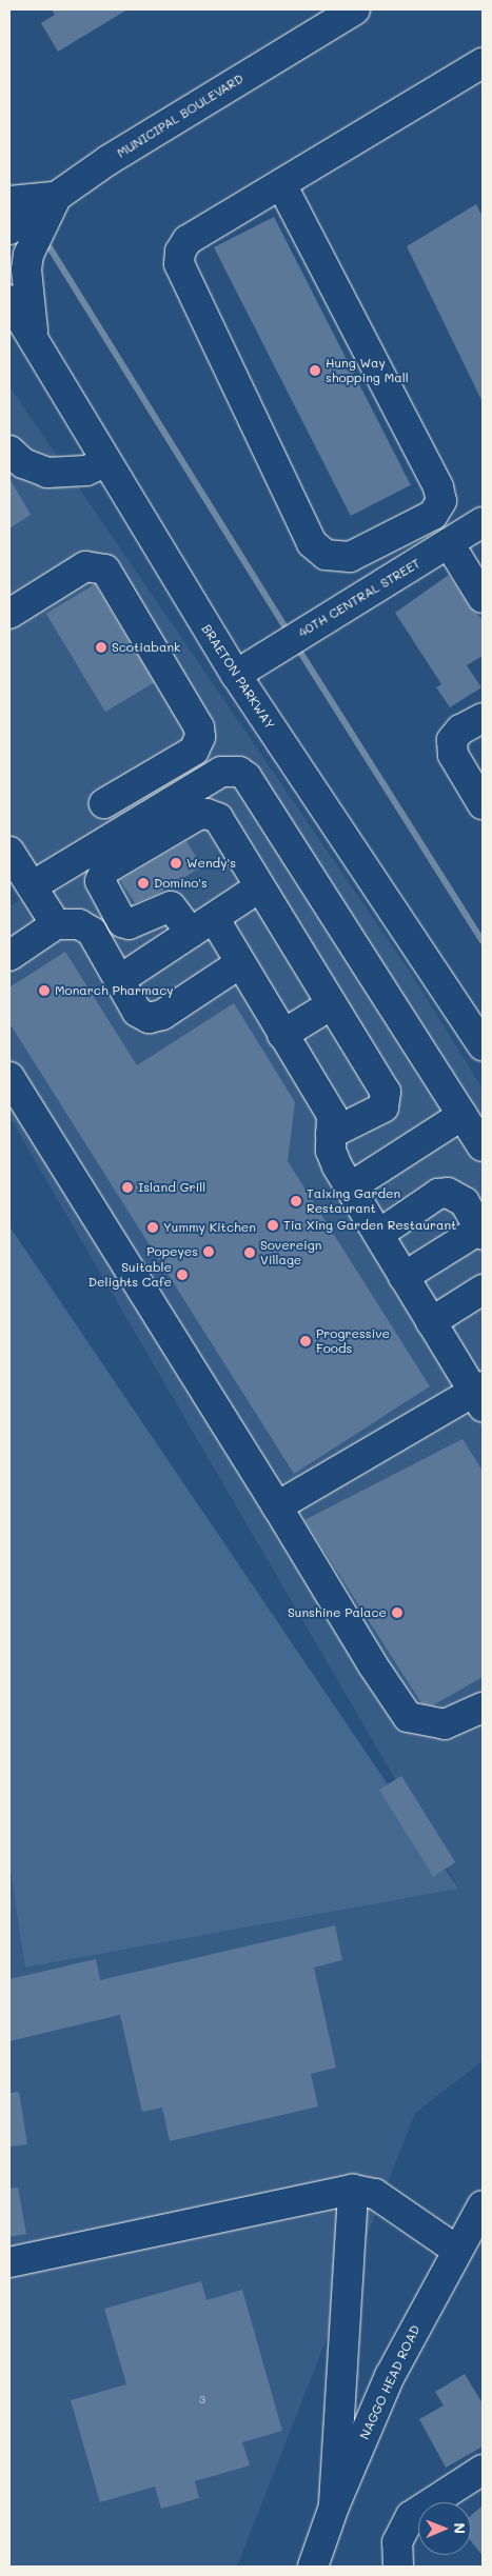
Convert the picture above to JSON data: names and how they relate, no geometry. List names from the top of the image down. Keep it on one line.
{"streets":{"main road":["MUNICIPAL BOULEVARD","40TH CENTRAL STREET","BRAETON PARKWAY","NAGGO HEAD ROAD"]},"crossings":[["40TH CENTRAL STREET","BRAETON PARKWAY"]],"places":["Hung Way shopping Mall","Scotiabank","Wendy's","Domino's","Monarch Pharmacy","Island Grill","Taixing Garden Restaurant","Tia Xing Garden Restaurant","Yummy Kitchen","Popeyes","Sovereign Village","Suitable Delights Cafe","Progressive Foods","Sunshine Palace"],"house_numbers":["3"],"north":"right"}
